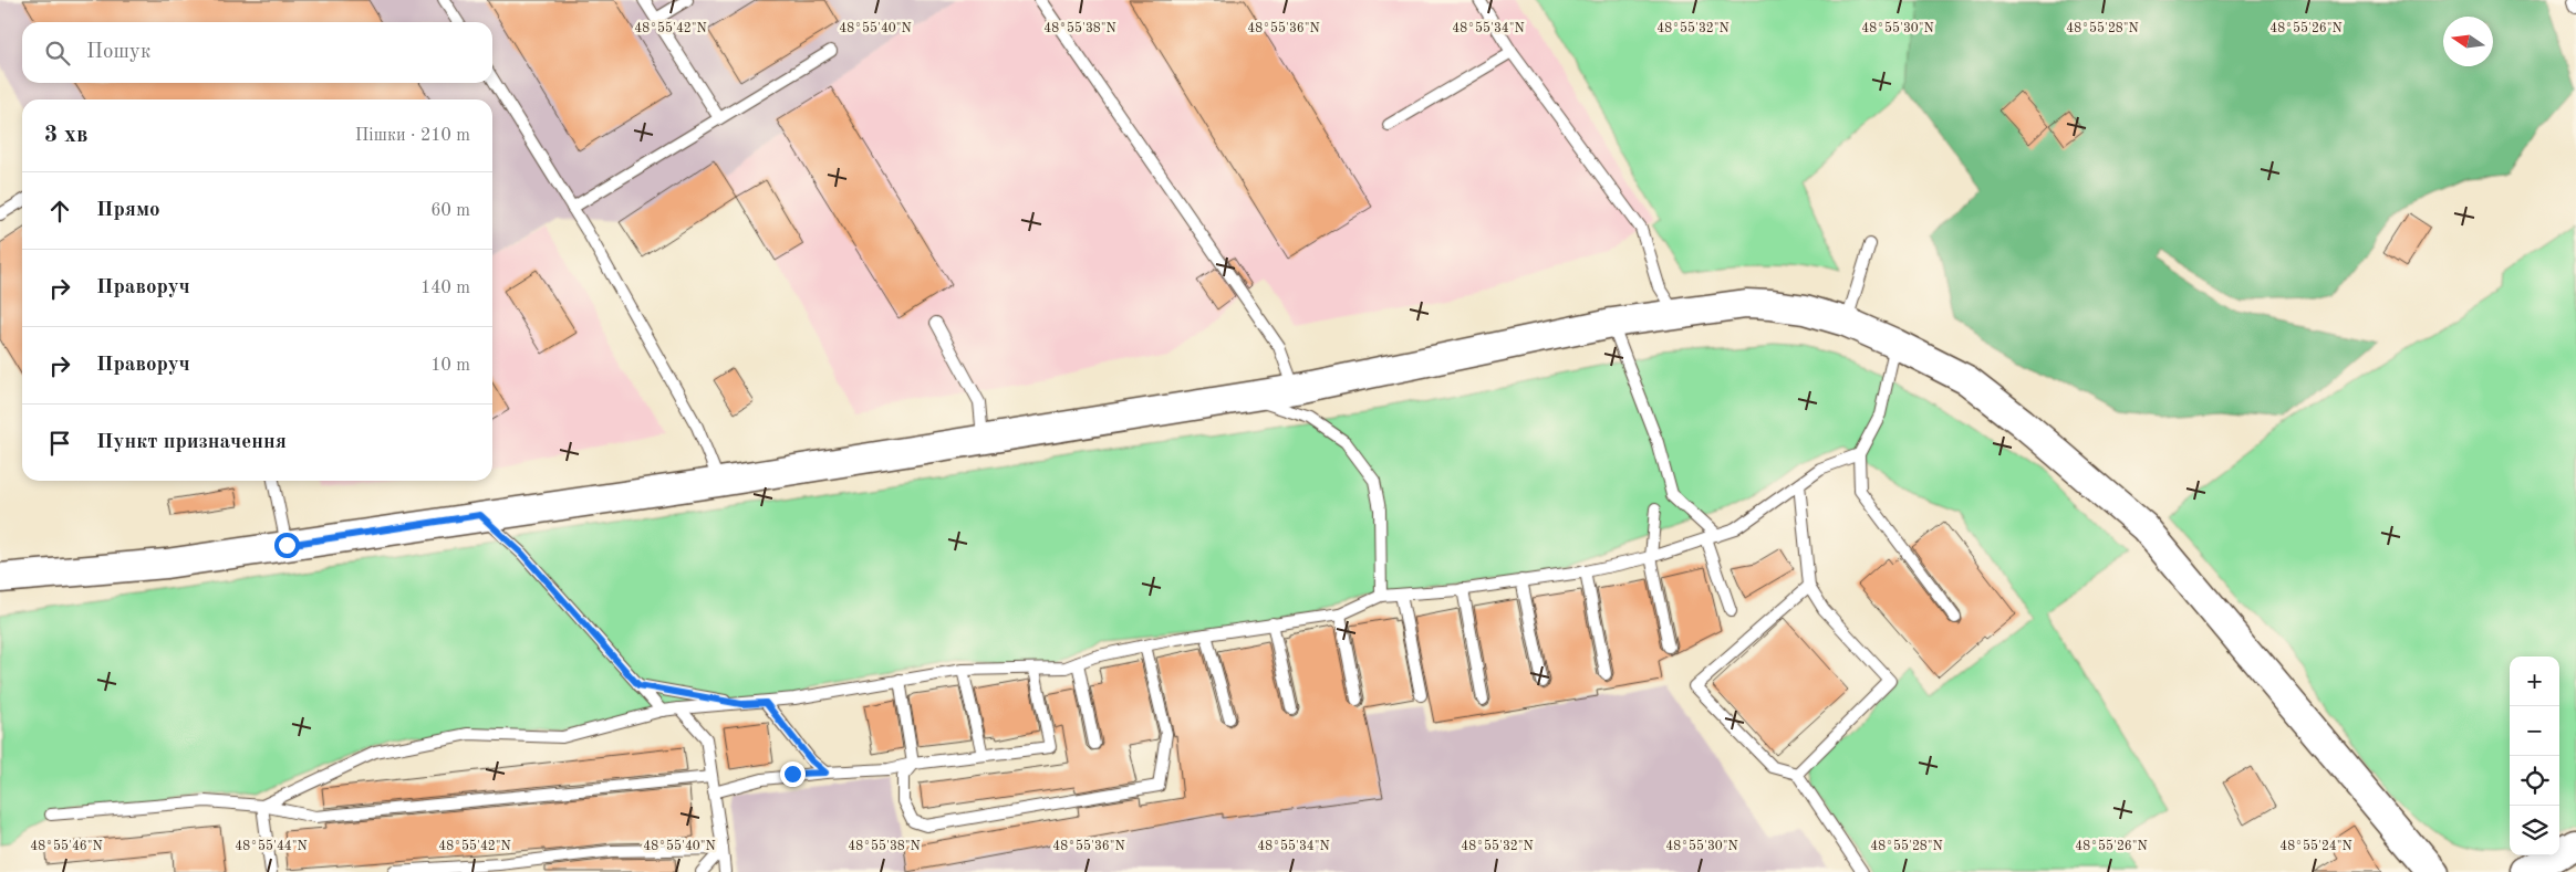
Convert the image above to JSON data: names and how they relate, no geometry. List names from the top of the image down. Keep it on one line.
{"north":"left","page":{"search":"Пошук","heading":["3 хв","Пішки · 210 m"],"list":[["Прямо","60 m"],["Праворуч","140 m"],["Праворуч","10 m"],"Пункт призначення"],"map_buttons":["+","−"]},"coordinates":["48°55'42\"N","48°55'40\"N","48°55'38\"N","48°55'36\"N","48°55'34\"N","48°55'32\"N","48°55'30\"N","48°55'28\"N","48°55'26\"N","48°55'46\"N","48°55'44\"N","48°55'24\"N"]}
